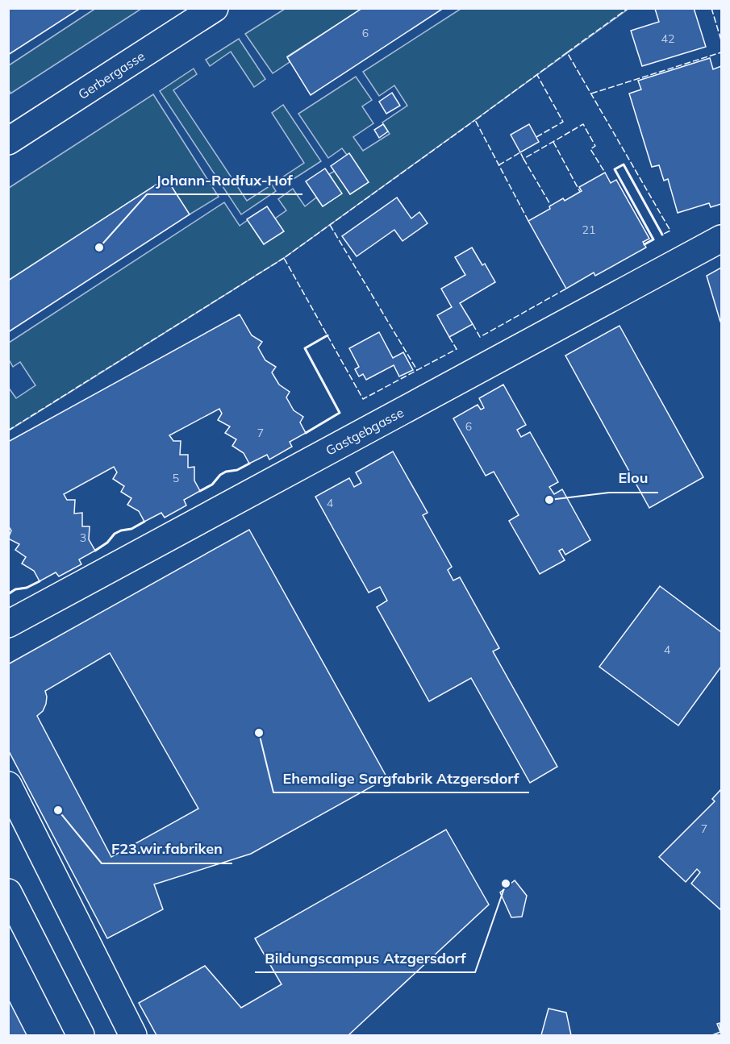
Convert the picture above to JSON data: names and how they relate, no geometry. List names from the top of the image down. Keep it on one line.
{"streets":{"street":["Gerbergasse","Gastgebgasse"]},"places":["Johann-Radfux-Hof","Elou","Ehemalige Sargfabrik Atzgersdorf","F23.wir.fabriken","Bildungscampus Atzgersdorf"],"house_numbers":["6","42","21","6","7","5","4","3","4","7"]}
